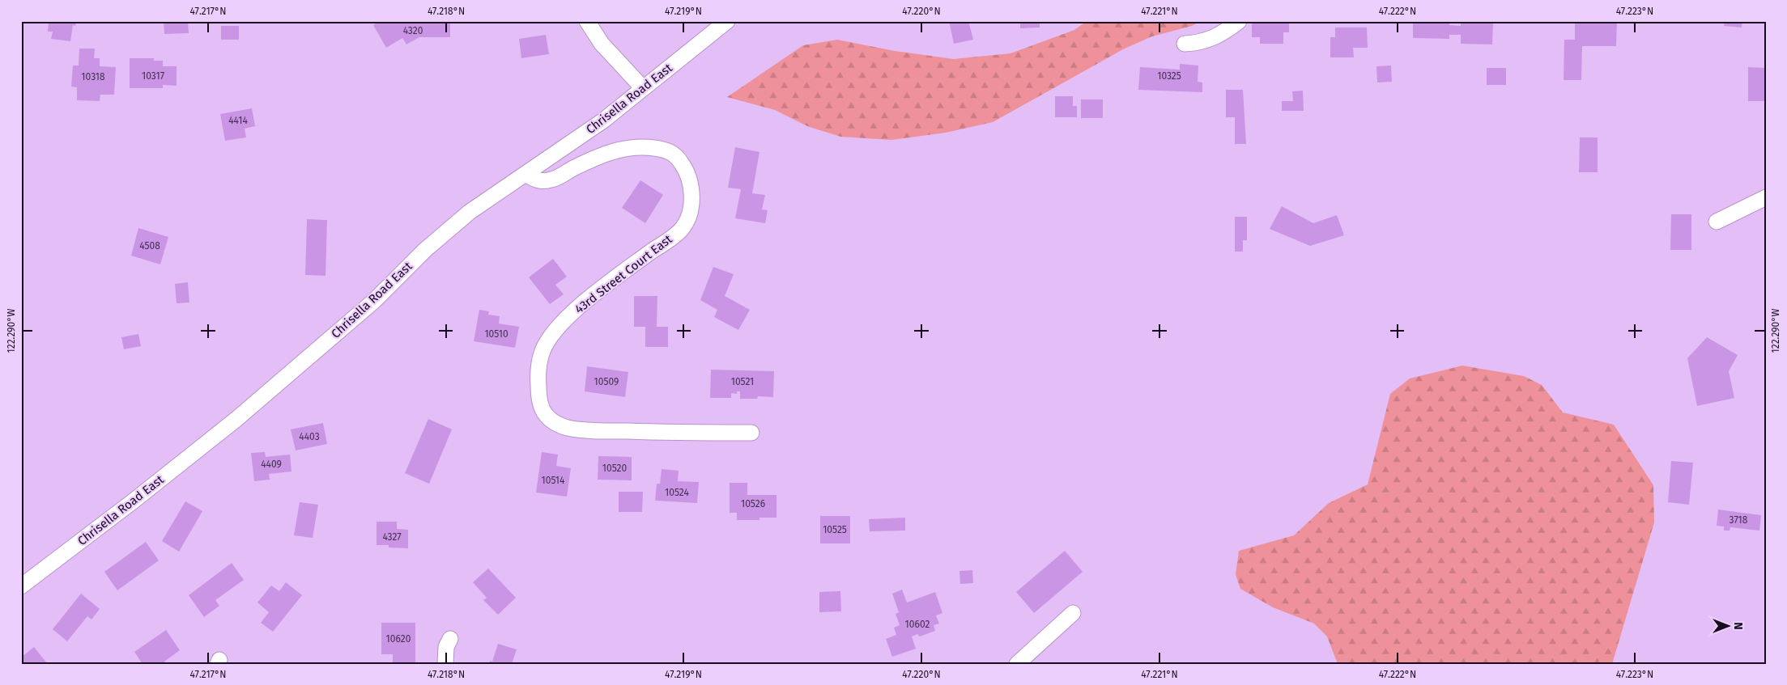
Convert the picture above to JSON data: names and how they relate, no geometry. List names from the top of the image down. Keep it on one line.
{"streets":{"street":["Chrisella Road East","43rd Street Court East"]},"crossings":[["Chrisella Road East","43rd Street Court East"]],"house_numbers":["4320","10317","10325","10318","4414","4508","10510","10509","10521","4403","4409","10520","10514","10524","10526","3718","10525","4327","10602","10620"],"north":"right","coordinates":["47.217°N","47.218°N","47.219°N","47.220°N","47.221°N","47.222°N","47.223°N","122.290°W"]}
